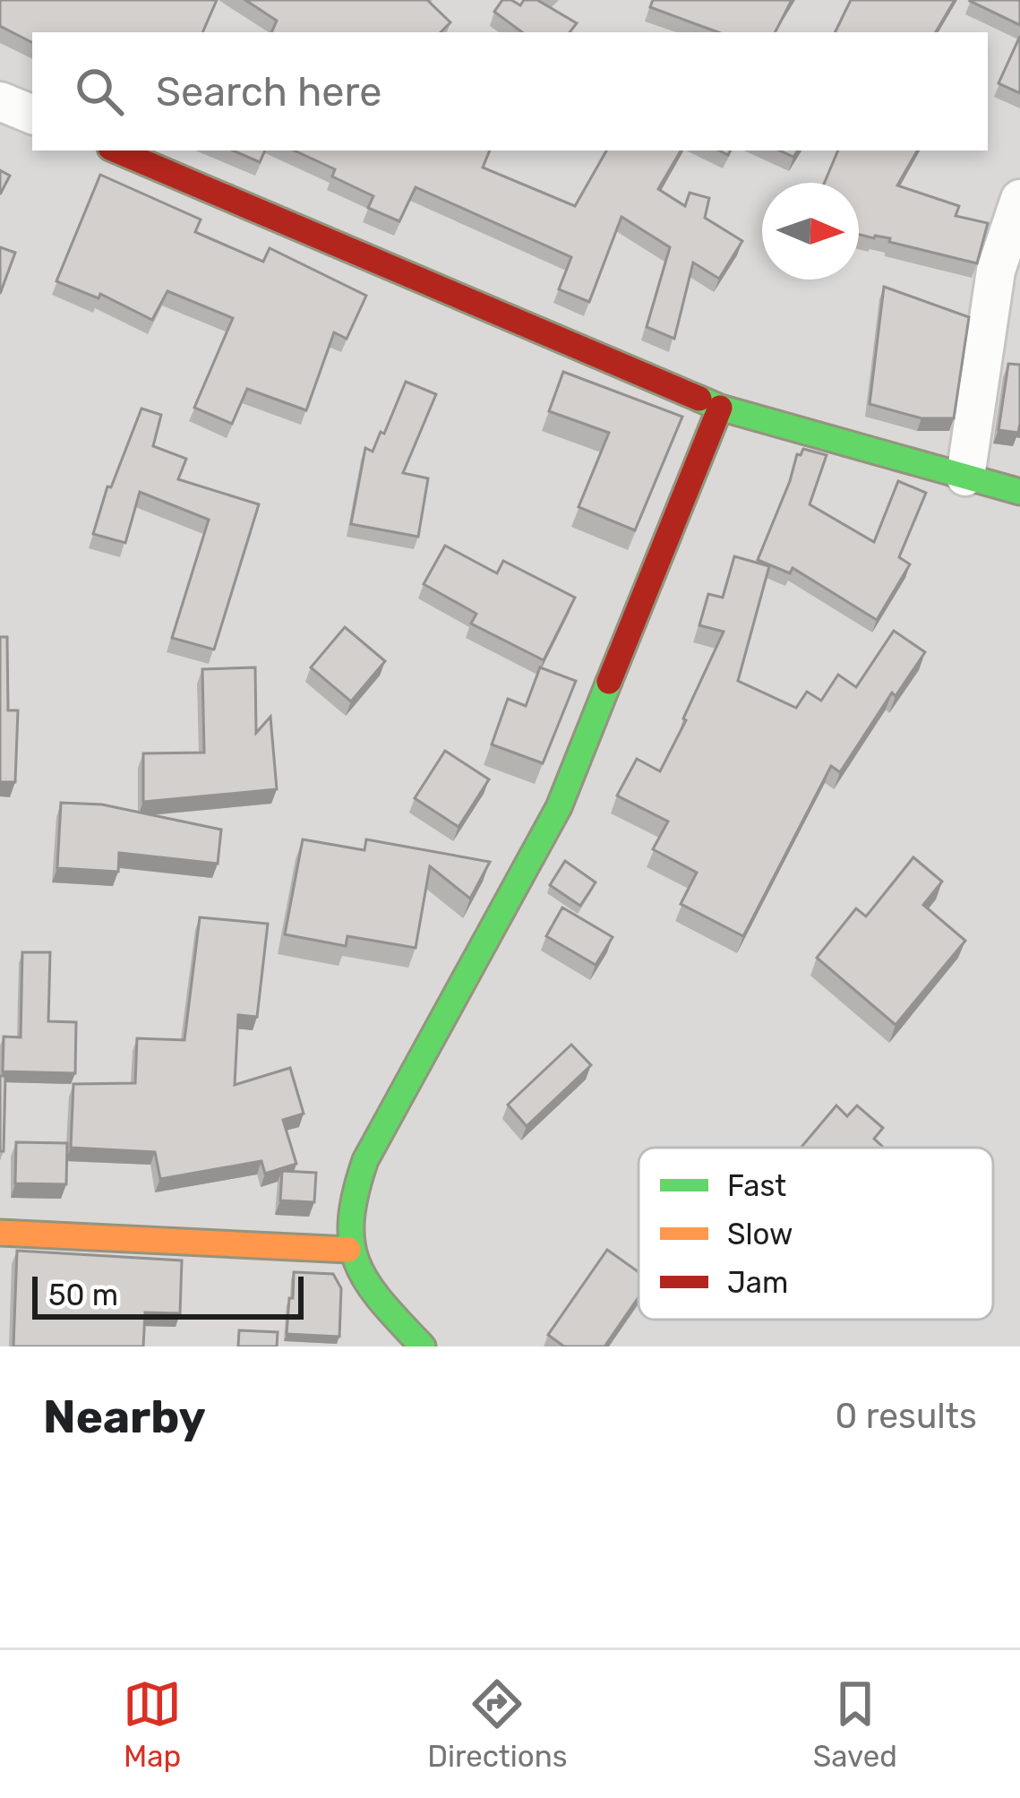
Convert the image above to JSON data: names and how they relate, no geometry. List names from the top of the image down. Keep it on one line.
{"legend":["Fast","Slow","Jam"],"scale_bar":"50 m","north":"right","page":{"search":"Search here","scale":"50 m","heading":["Nearby","0 results"],"nav":["Map","Directions","Saved"]}}
